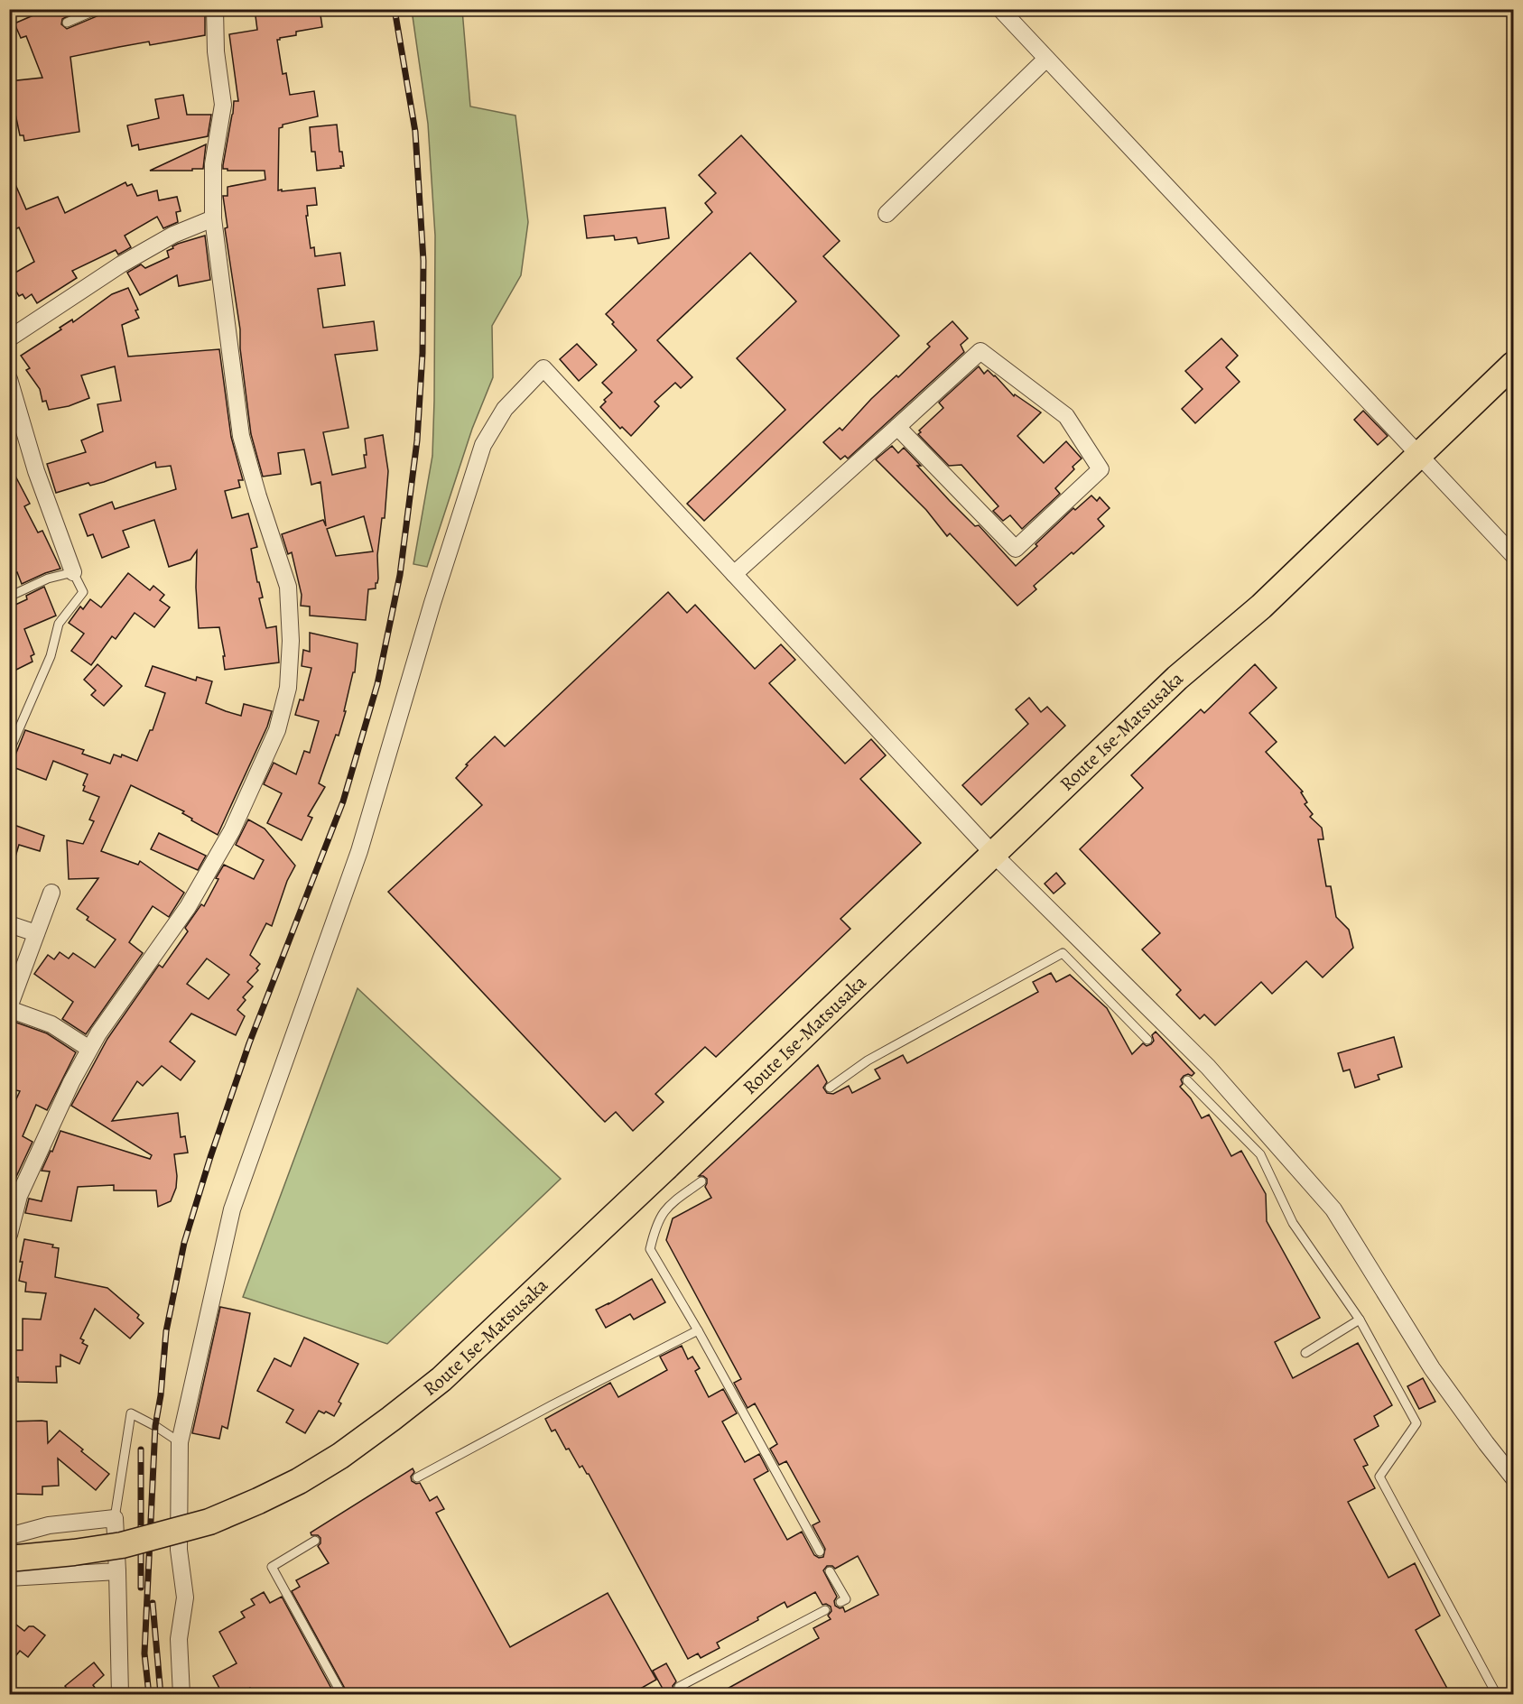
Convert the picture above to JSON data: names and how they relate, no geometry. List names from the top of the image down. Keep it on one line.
{"streets":{"main road":["Route Ise-Matsusaka"]}}
